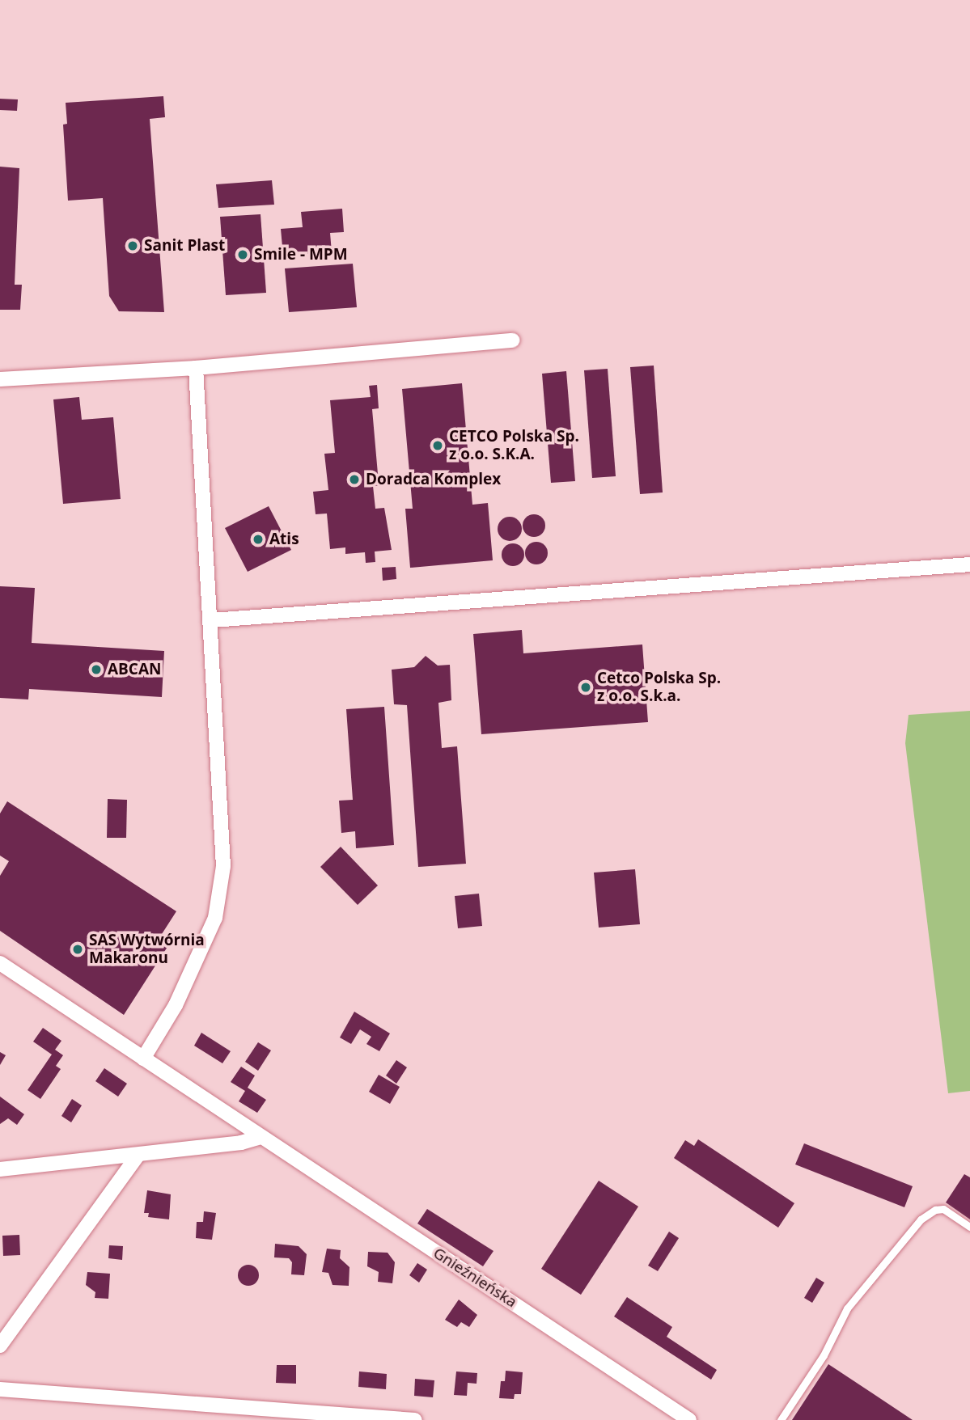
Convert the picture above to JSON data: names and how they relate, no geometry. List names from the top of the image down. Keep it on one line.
{"streets":{"street":["Gnieźnieńska"]},"places":["Sanit Plast","Smile - MPM","CETCO Polska Sp. z o.o. S.K.A.","Doradca Komplex","Atis","ABCAN","Cetco Polska Sp. z o.o. S.k.a.","SAS Wytwórnia Makaronu"]}
